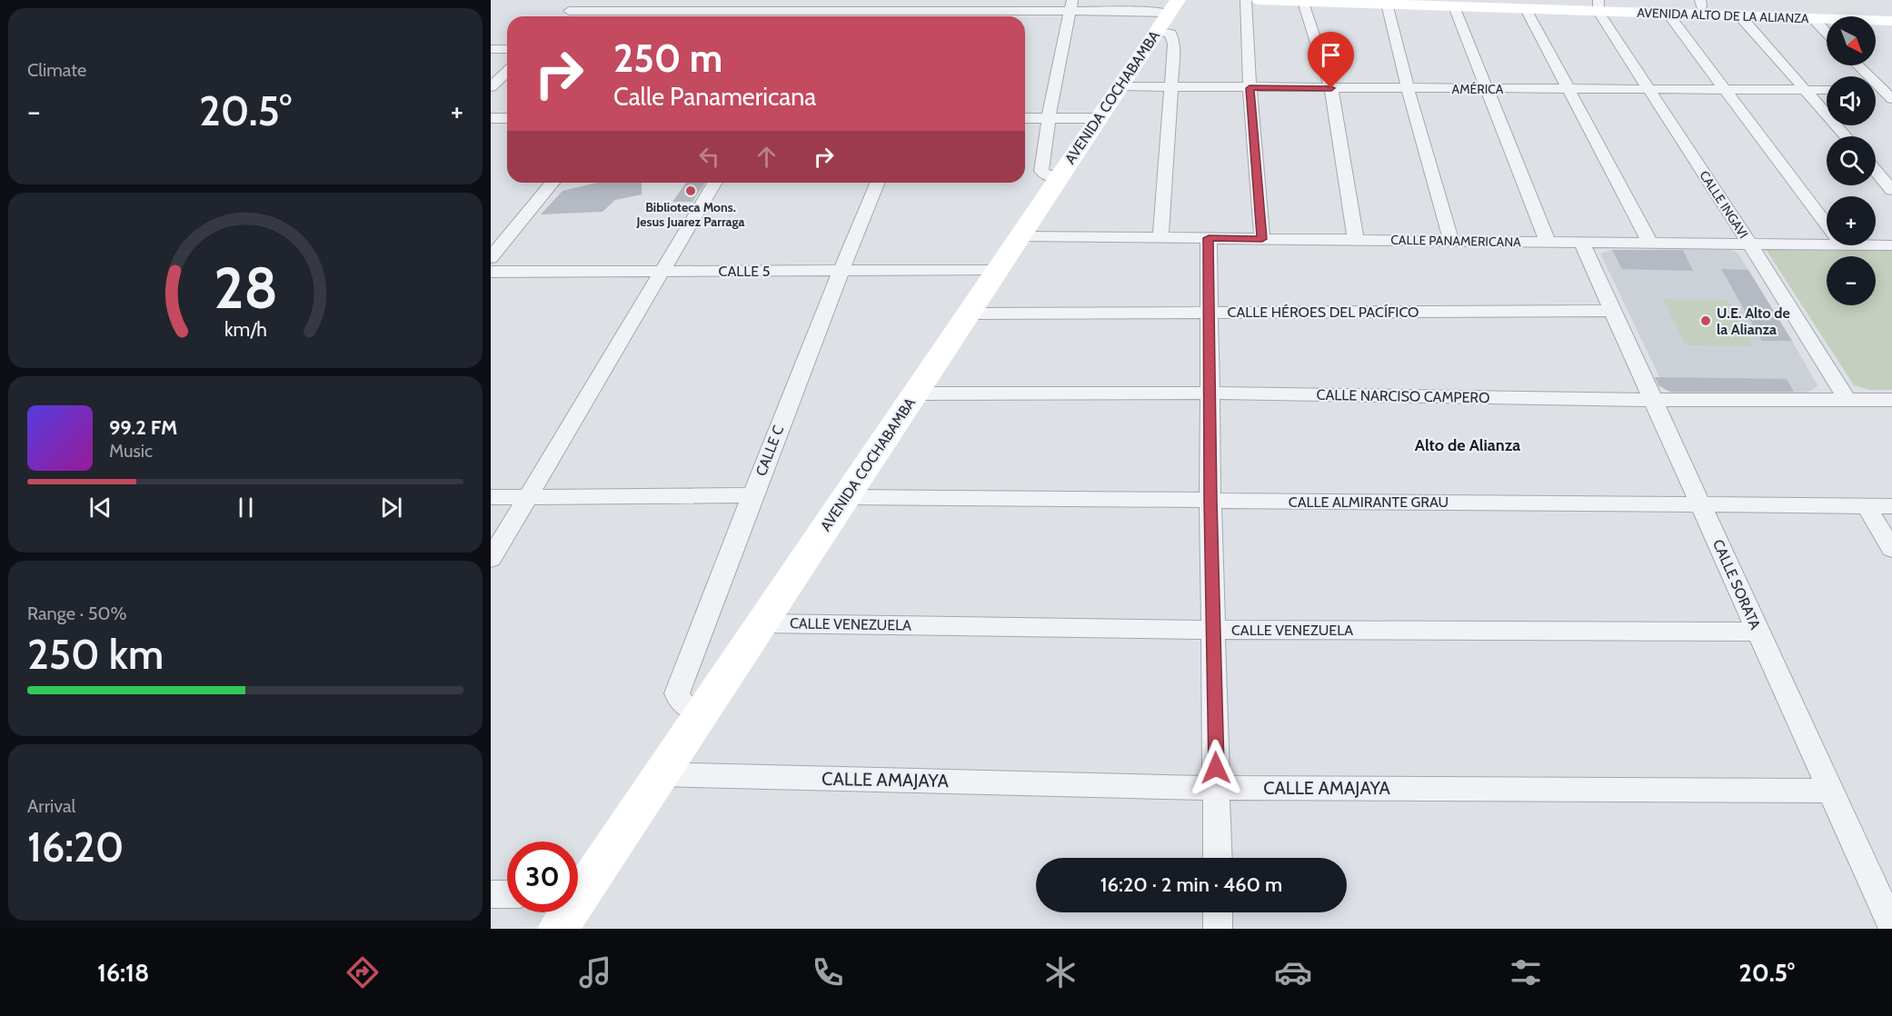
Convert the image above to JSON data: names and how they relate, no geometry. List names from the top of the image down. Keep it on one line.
{"streets":{"street":["AVENIDA ALTO DE LA ALIANZA","AMÉRICA","AVENIDA COCHABAMBA","CALLE INGAVI","CALLE PANAMERICANA","CALLE 5","CALLE HÉROES DEL PACÍFICO","CALLE NARCISO CAMPERO","CALLE C","CALLE ALMIRANTE GRAU","CALLE SORATA","CALLE VENEZUELA","CALLE AMAJAYA"]},"crossings":[["AVENIDA ALTO DE LA ALIANZA","CALLE INGAVI"],["AMÉRICA","AVENIDA COCHABAMBA"],["AMÉRICA","CALLE INGAVI"],["AVENIDA COCHABAMBA","CALLE PANAMERICANA"],["AVENIDA COCHABAMBA","CALLE 5"],["AVENIDA COCHABAMBA","CALLE HÉROES DEL PACÍFICO"],["AVENIDA COCHABAMBA","CALLE NARCISO CAMPERO"],["AVENIDA COCHABAMBA","CALLE C"],["AVENIDA COCHABAMBA","CALLE ALMIRANTE GRAU"],["AVENIDA COCHABAMBA","CALLE VENEZUELA"],["AVENIDA COCHABAMBA","CALLE AMAJAYA"],["CALLE INGAVI","CALLE PANAMERICANA"],["CALLE INGAVI","CALLE NARCISO CAMPERO"],["CALLE PANAMERICANA","CALLE SORATA"],["CALLE 5","CALLE C"],["CALLE HÉROES DEL PACÍFICO","CALLE SORATA"],["CALLE NARCISO CAMPERO","CALLE SORATA"],["CALLE ALMIRANTE GRAU","CALLE SORATA"],["CALLE SORATA","CALLE VENEZUELA"],["CALLE SORATA","CALLE AMAJAYA"]],"districts":["Alto de Alianza"],"places":["Biblioteca Mons. Jesus Juarez Parraga","U.E. Alto de la Alianza"],"north":"bottom right","page":{"tile":["Climate",["Range · 50%","250 km"],["Arrival","16:20"]],"map_buttons":["+","−"],"turn":["250 m","Calle Panamericana"],"heat":["−","20.5°","+"],"song":["99.2 FM","Music"],"limit":"30","trip":"16:20 · 2 min · 460 m","tabs":["16:18","20.5°"],"gauge":["28","km/h"]}}
